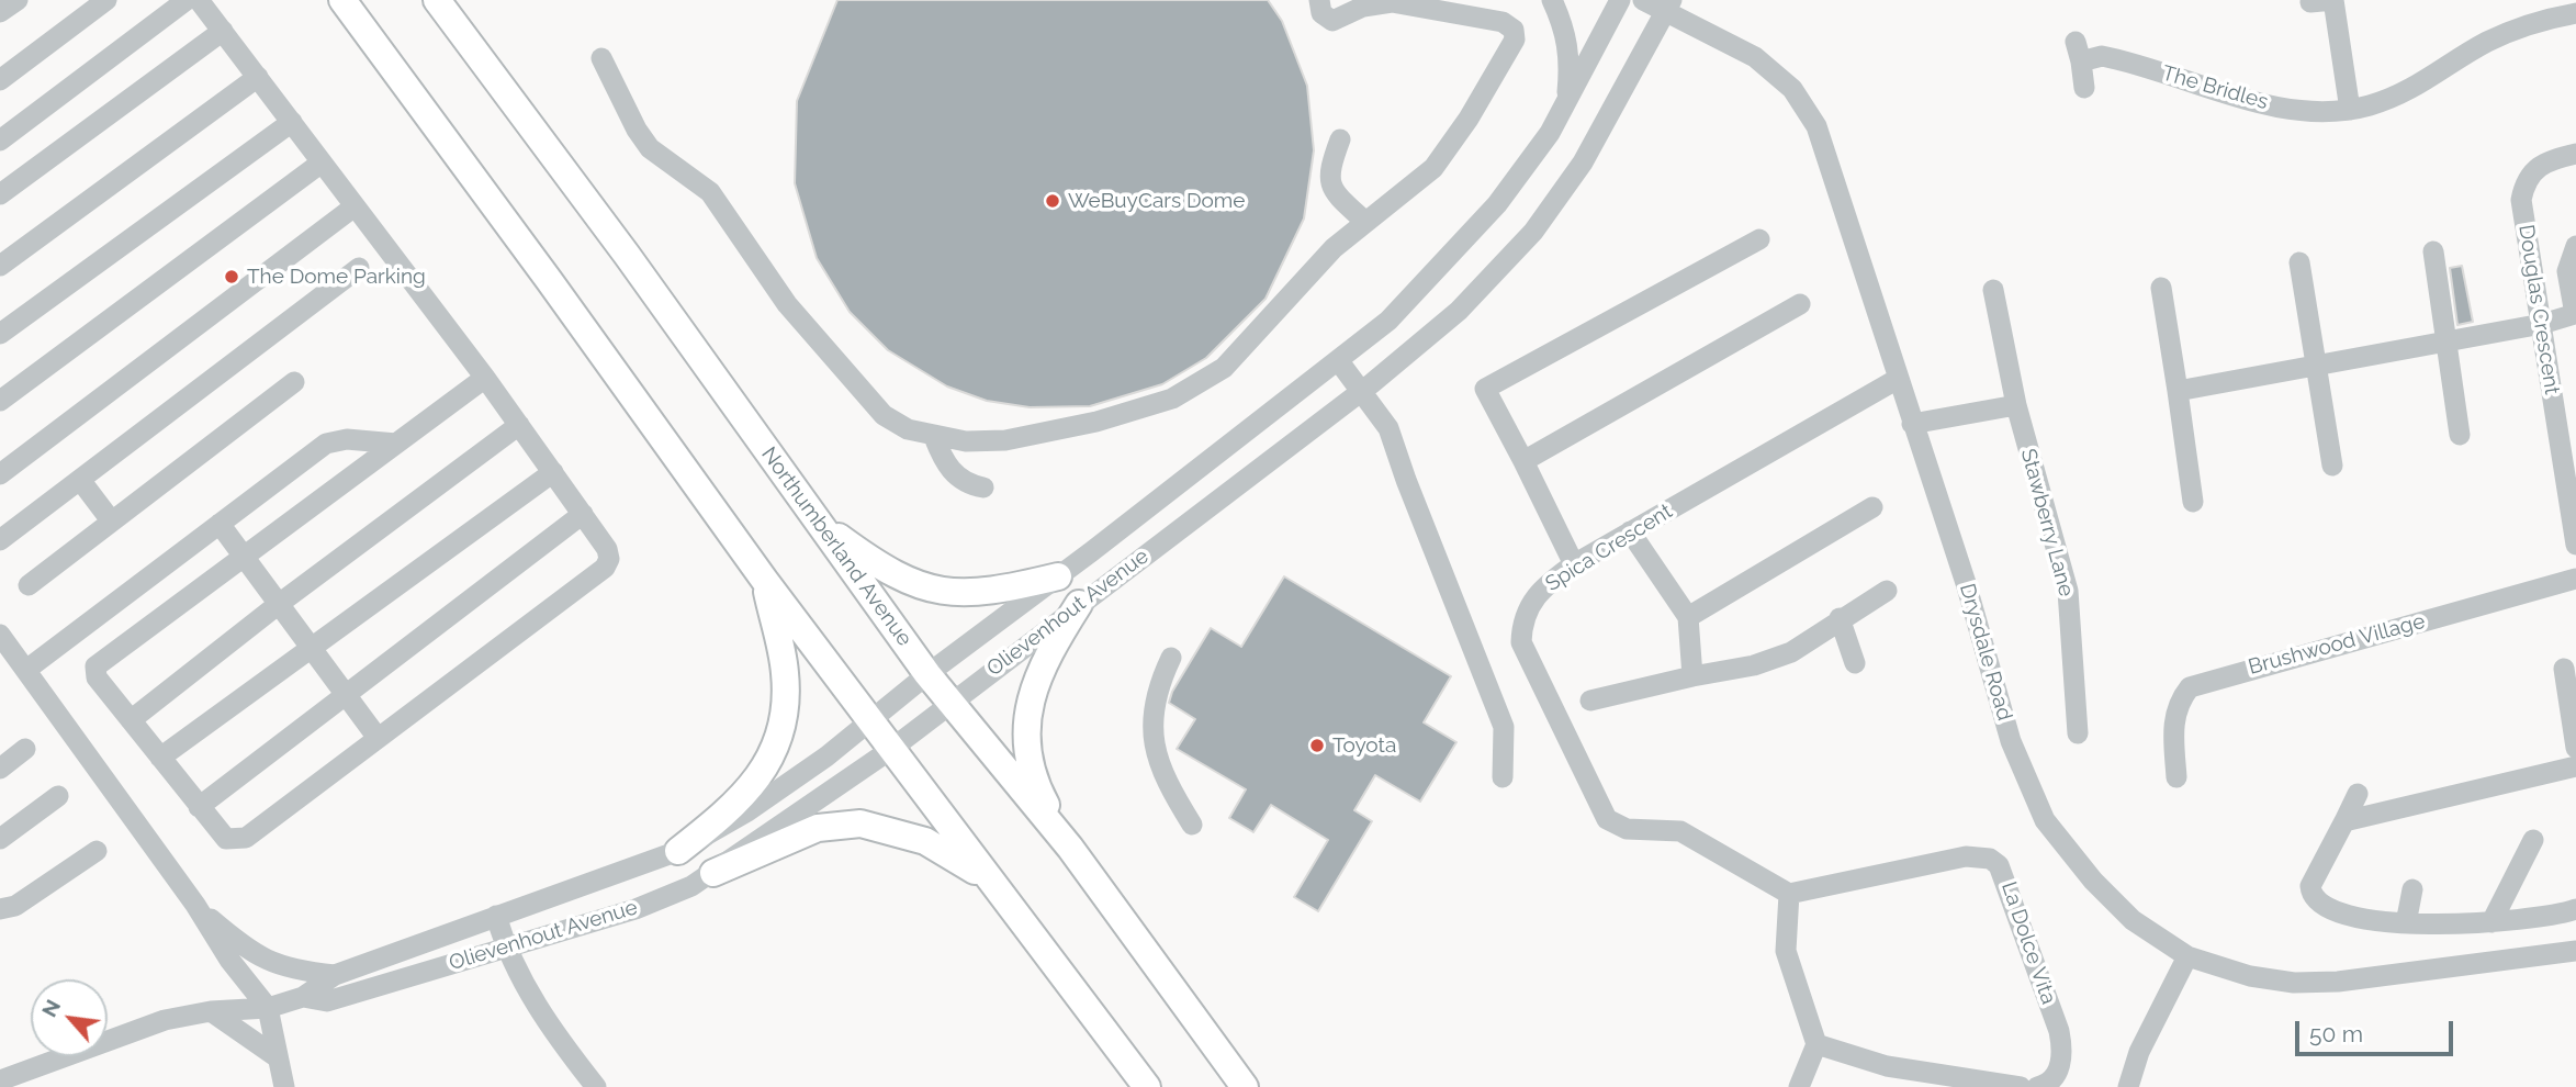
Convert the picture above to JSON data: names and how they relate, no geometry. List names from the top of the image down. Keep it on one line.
{"streets":{"main road":["Northumberland Avenue"],"street":["The Bridles","Douglas Crescent","Stawberry Lane","Spica Crescent","Olievenhout Avenue","Brushwood Village","Drysdale Road","La Dolce Vita"]},"crossings":[["Northumberland Avenue","Olievenhout Avenue"],["Spica Crescent","Drysdale Road"],["Spica Crescent","La Dolce Vita"],["Olievenhout Avenue","Drysdale Road"]],"places":["WeBuyCars Dome","The Dome Parking","Toyota"],"scale_bar":"50 m","north":"top left"}
